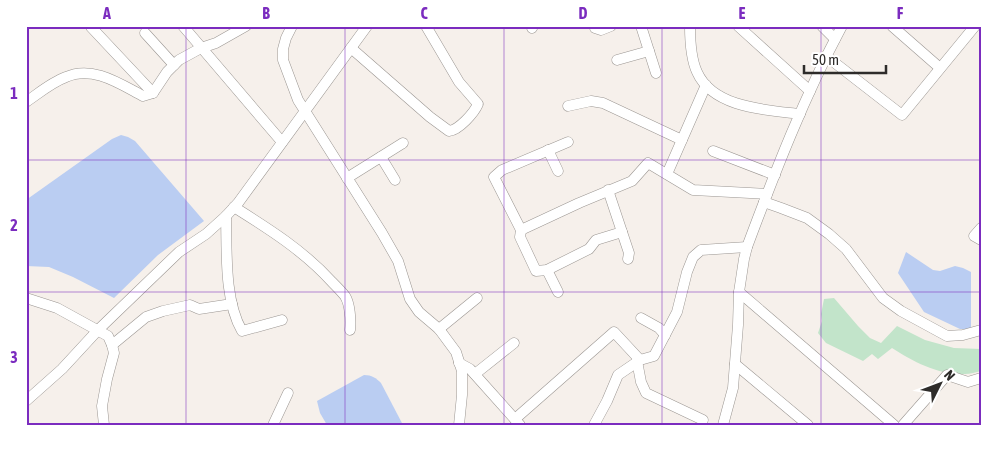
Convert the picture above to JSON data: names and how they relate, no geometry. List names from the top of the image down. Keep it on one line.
{"scale_bar":"50 m","north":"top right","grid":{"columns":["A","B","C","D","E","F"],"rows":["1","2","3"]}}
